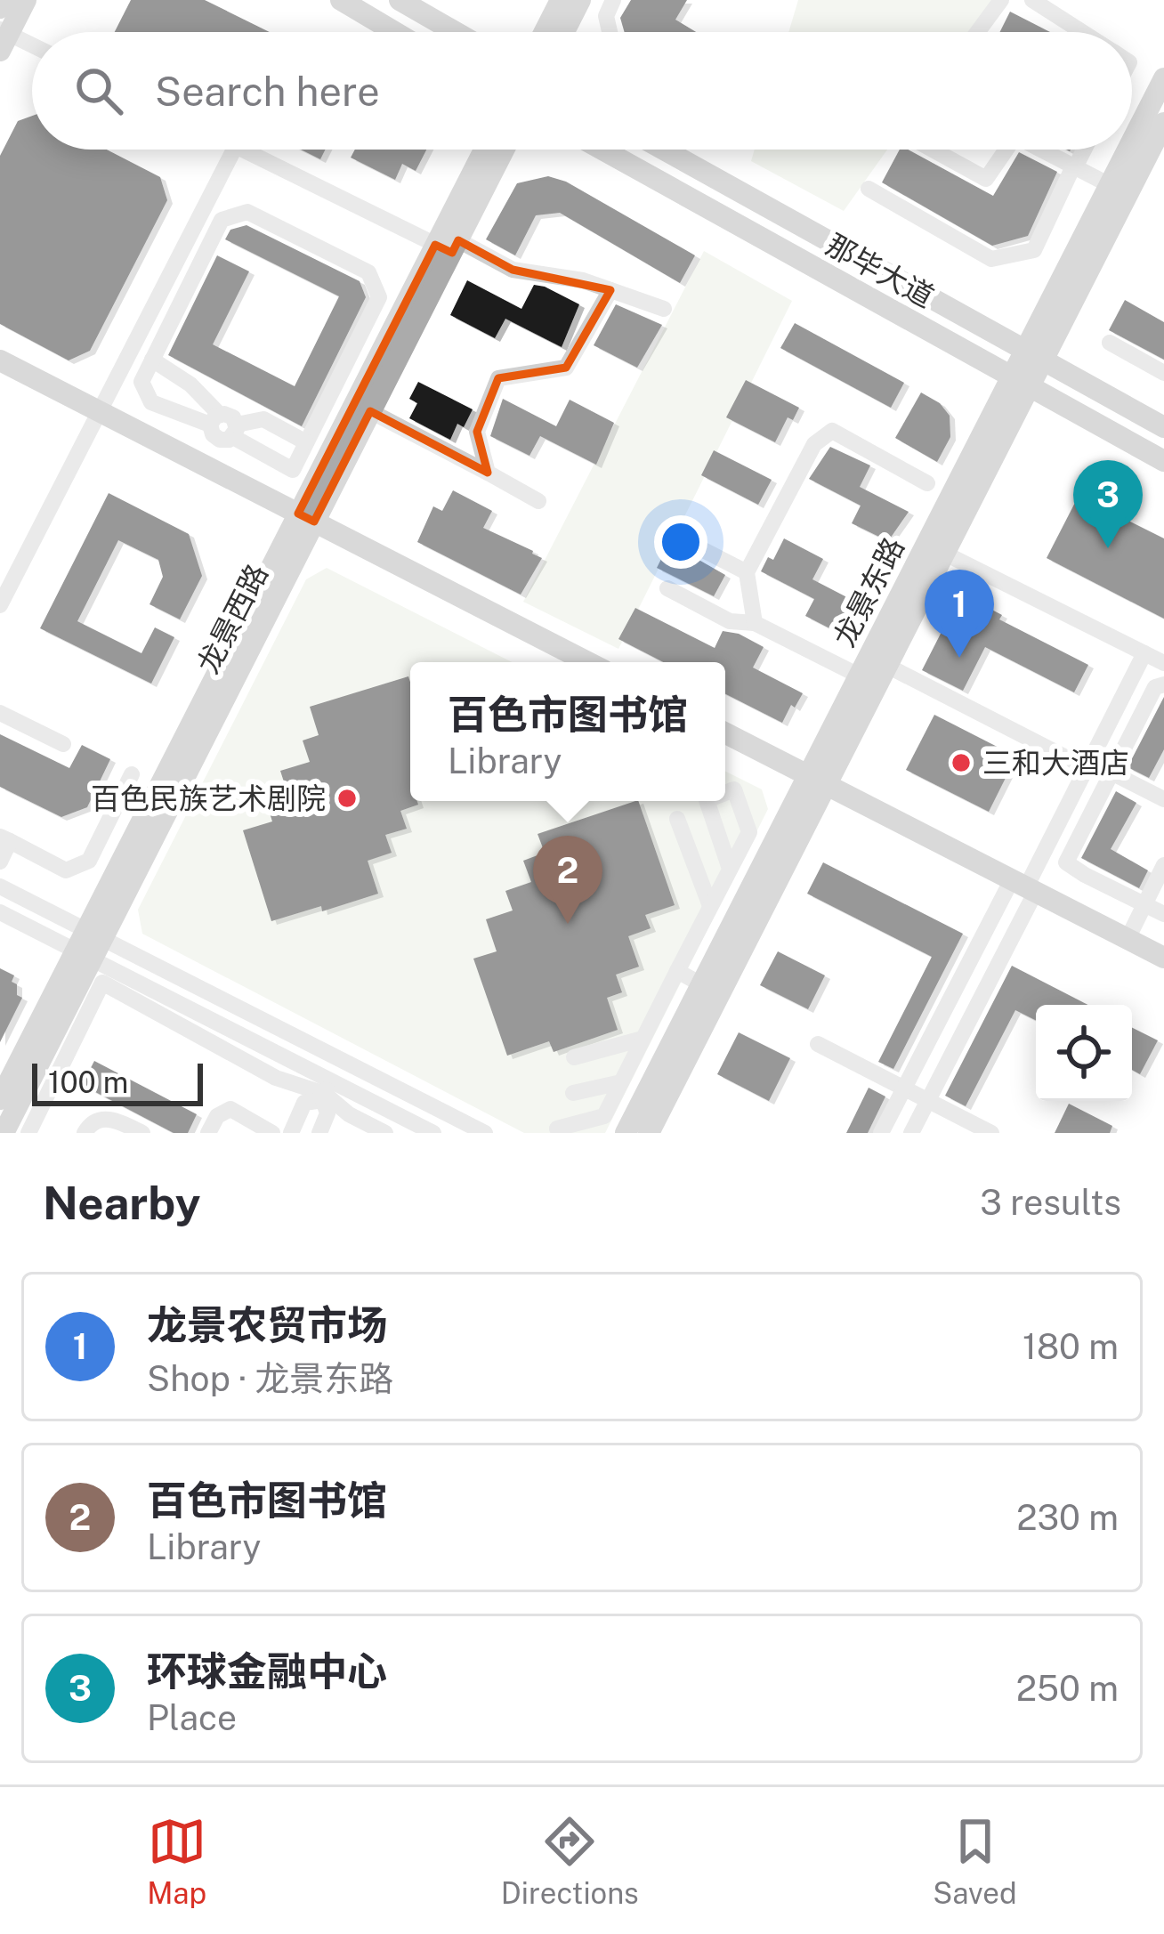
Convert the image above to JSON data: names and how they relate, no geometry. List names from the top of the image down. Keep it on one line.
{"streets":{"main road":["那毕大道","龙景东路","龙景西路"]},"crossings":[["那毕大道","龙景东路"]],"places":["三和大酒店","百色民族艺术剧院"],"scale_bar":"100 m","page":{"search":"Search here","pins":["3","1","2"],"popup":["百色市图书馆","Library"],"scale":"100 m","heading":["Nearby","3 results"],"list":[{"mark":"1","name":"龙景农贸市场","note":"Shop · 龙景东路","value":"180 m"},{"mark":"2","name":"百色市图书馆","note":"Library","value":"230 m"},{"mark":"3","name":"环球金融中心","note":"Place","value":"250 m"}],"nav":["Map","Directions","Saved"]}}
